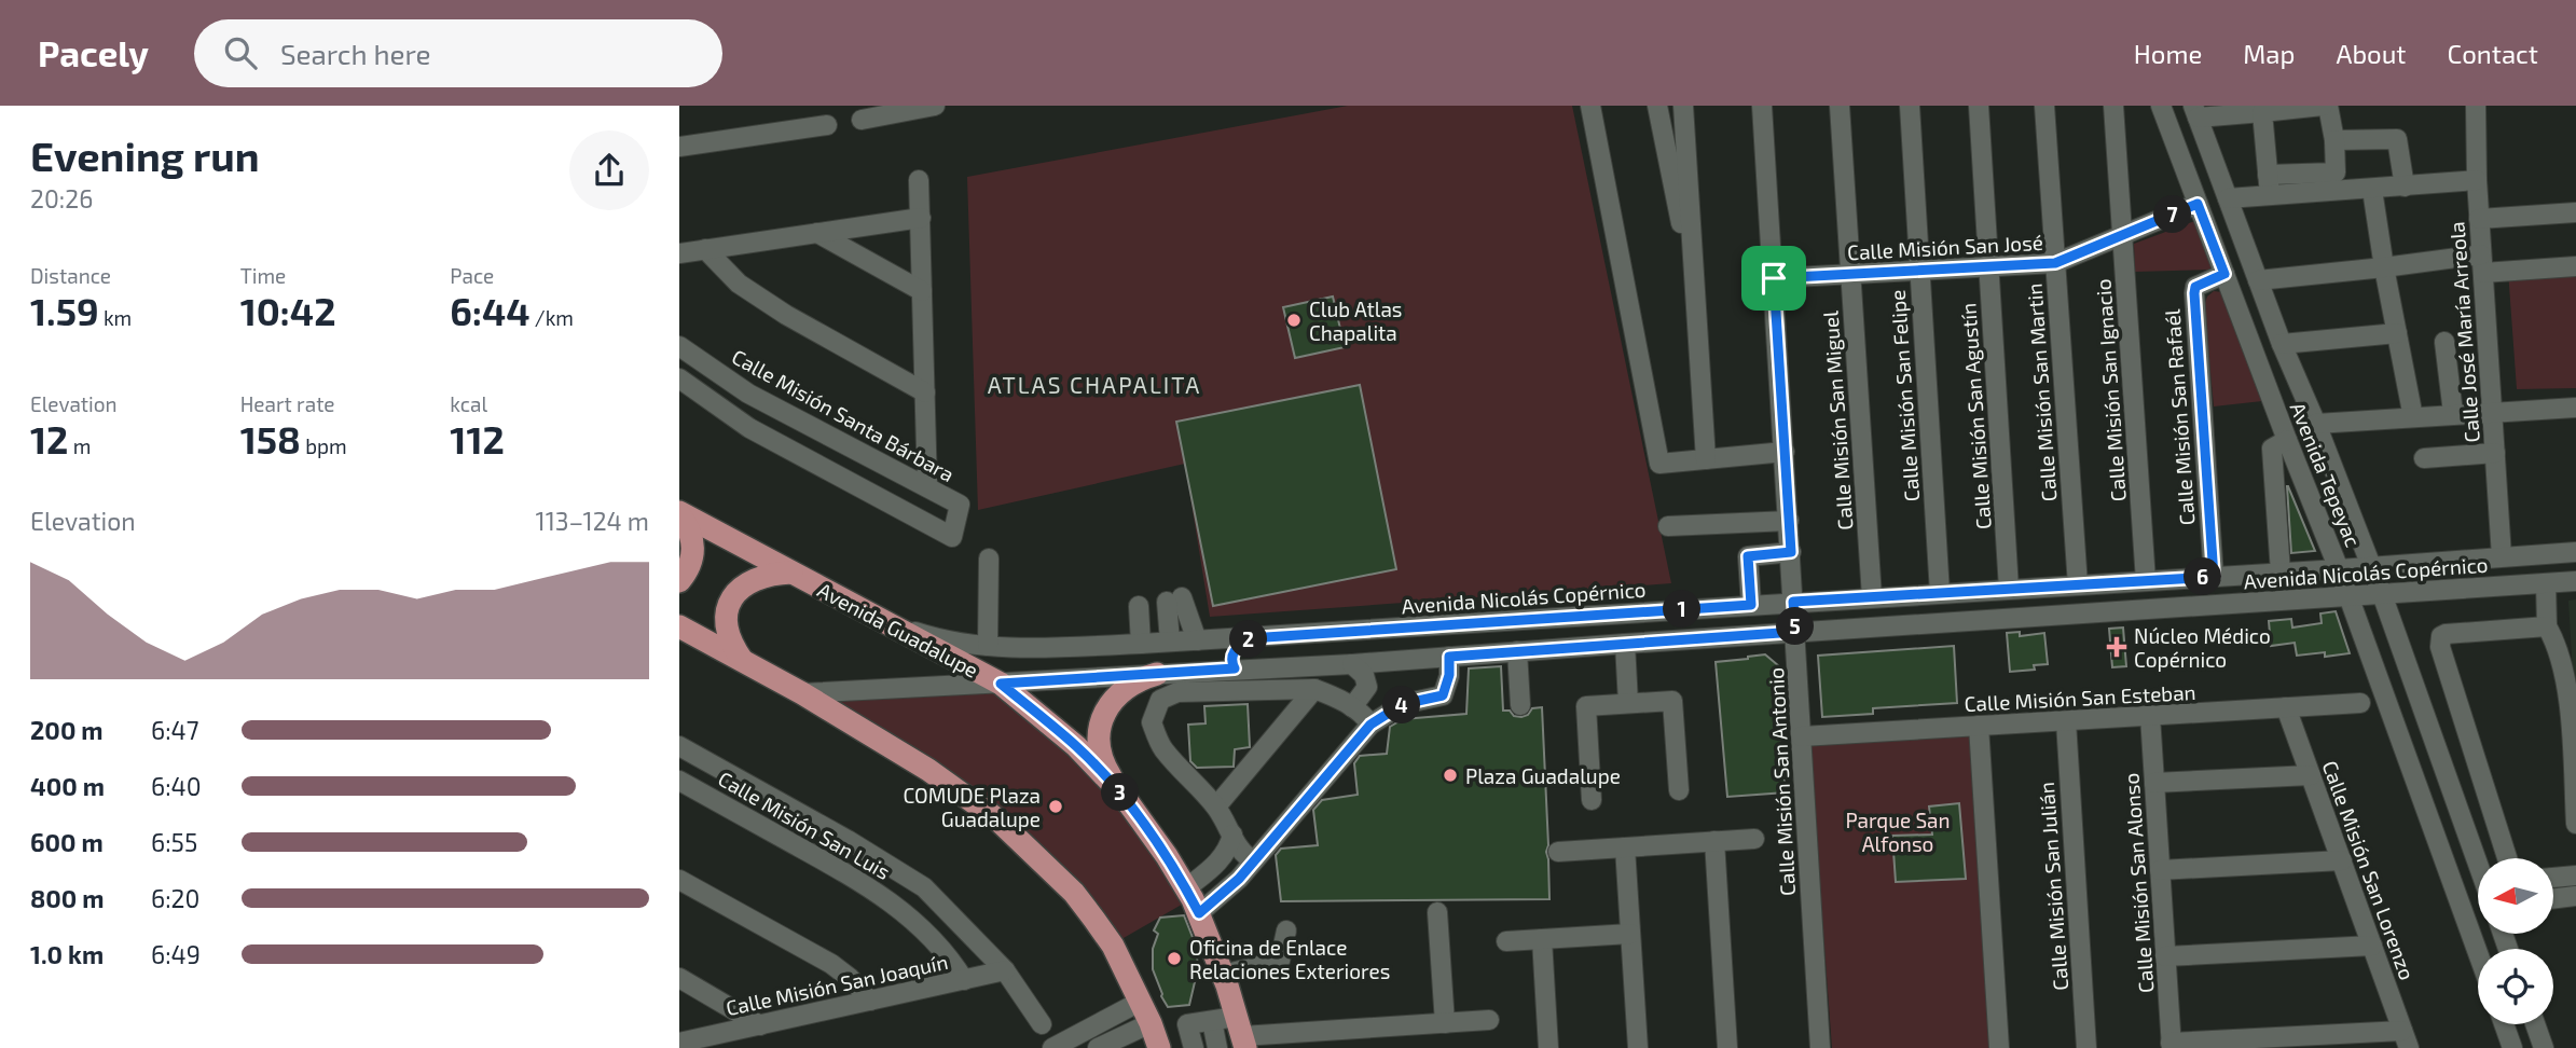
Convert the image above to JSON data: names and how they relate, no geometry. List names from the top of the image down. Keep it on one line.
{"streets":{"main road":["Avenida Guadalupe"],"street":["Calle Misión San José","Calle José María Arreola","Calle Misión San Ignacio","Calle Misión San Martin","Calle Misión San Felipe","Calle Misión Santa Bárbara","Calle Misión San Agustín","Calle Misión San Rafaél","Calle Misión San Miguel","Avenida Tepeyac","Avenida Nicolás Copérnico","Calle Misión San Esteban","Calle Misión San Antonio","Calle Misión San Luis","Calle Misión San Lorenzo","Calle Misión San Alonso","Calle Misión San Julián","Calle Misión San Joaquín"]},"crossings":[["Calle Misión San José","Calle Misión San Ignacio"],["Calle Misión San José","Calle Misión San Martin"],["Calle Misión San José","Calle Misión San Felipe"],["Calle Misión San José","Calle Misión San Agustín"],["Calle Misión San José","Calle Misión San Miguel"],["Calle Misión San José","Avenida Tepeyac"],["Calle Misión San José","Calle Misión San Antonio"],["Calle José María Arreola","Avenida Nicolás Copérnico"],["Calle Misión San Ignacio","Avenida Nicolás Copérnico"],["Calle Misión San Martin","Avenida Nicolás Copérnico"],["Calle Misión San Felipe","Avenida Nicolás Copérnico"],["Calle Misión San Agustín","Avenida Nicolás Copérnico"],["Calle Misión San Rafaél","Avenida Tepeyac"],["Calle Misión San Rafaél","Avenida Nicolás Copérnico"],["Calle Misión San Miguel","Avenida Nicolás Copérnico"],["Avenida Tepeyac","Avenida Nicolás Copérnico"],["Avenida Nicolás Copérnico","Avenida Guadalupe"],["Avenida Nicolás Copérnico","Calle Misión San Antonio"],["Calle Misión San Esteban","Calle Misión San Antonio"],["Calle Misión San Esteban","Calle Misión San Lorenzo"],["Calle Misión San Esteban","Calle Misión San Alonso"],["Calle Misión San Esteban","Calle Misión San Julián"],["Calle Misión San Luis","Calle Misión San Joaquín"]],"districts":["ATLAS CHAPALITA"],"parks":["Parque San Alfonso"],"places":{"other":["Club Atlas Chapalita","Plaza Guadalupe","COMUDE Plaza Guadalupe","Oficina de Enlace Relaciones Exteriores"],"health":["Núcleo Médico Copérnico"]},"north":"left","page":{"header":"Pacely","search":"Search here","nav":["Home","Map","About","Contact"],"heading":["Evening run","20:26"],"pins":["7","6","1","5","2","4","3"],"stats":[["Distance","1.59 km"],["Time","10:42"],["Pace","6:44 /km"],["Elevation","12 m"],["Heart rate","158 bpm"],["kcal","112"]],"chart":["Elevation","113–124 m"],"list":[{"name":"200 m","note":"6:47"},{"name":"400 m","note":"6:40"},{"name":"600 m","note":"6:55"},{"name":"800 m","note":"6:20"},{"name":"1.0 km","note":"6:49"}]}}
